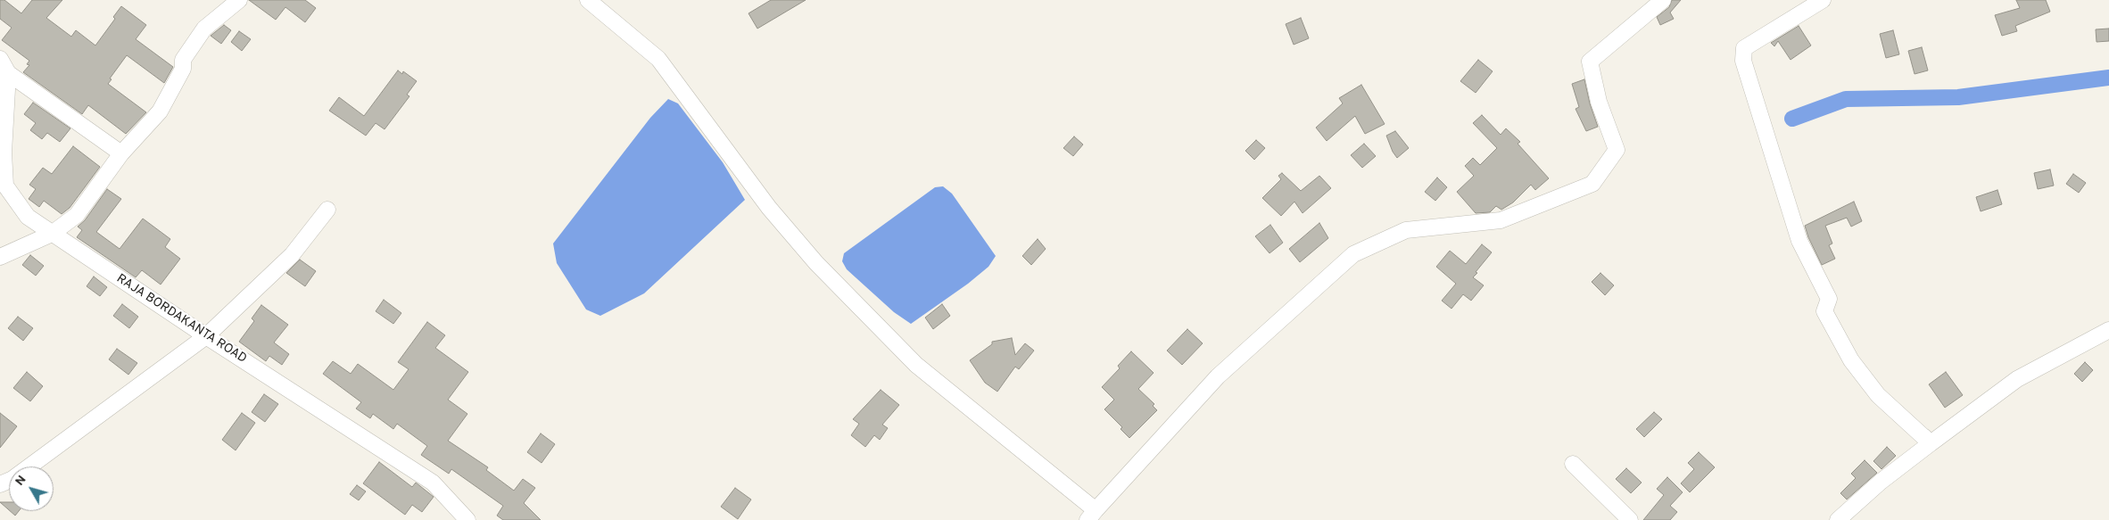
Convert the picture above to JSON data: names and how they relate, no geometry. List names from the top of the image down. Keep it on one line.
{"streets":{"street":["RAJA BORDAKANTA ROAD"]},"north":"top left"}
